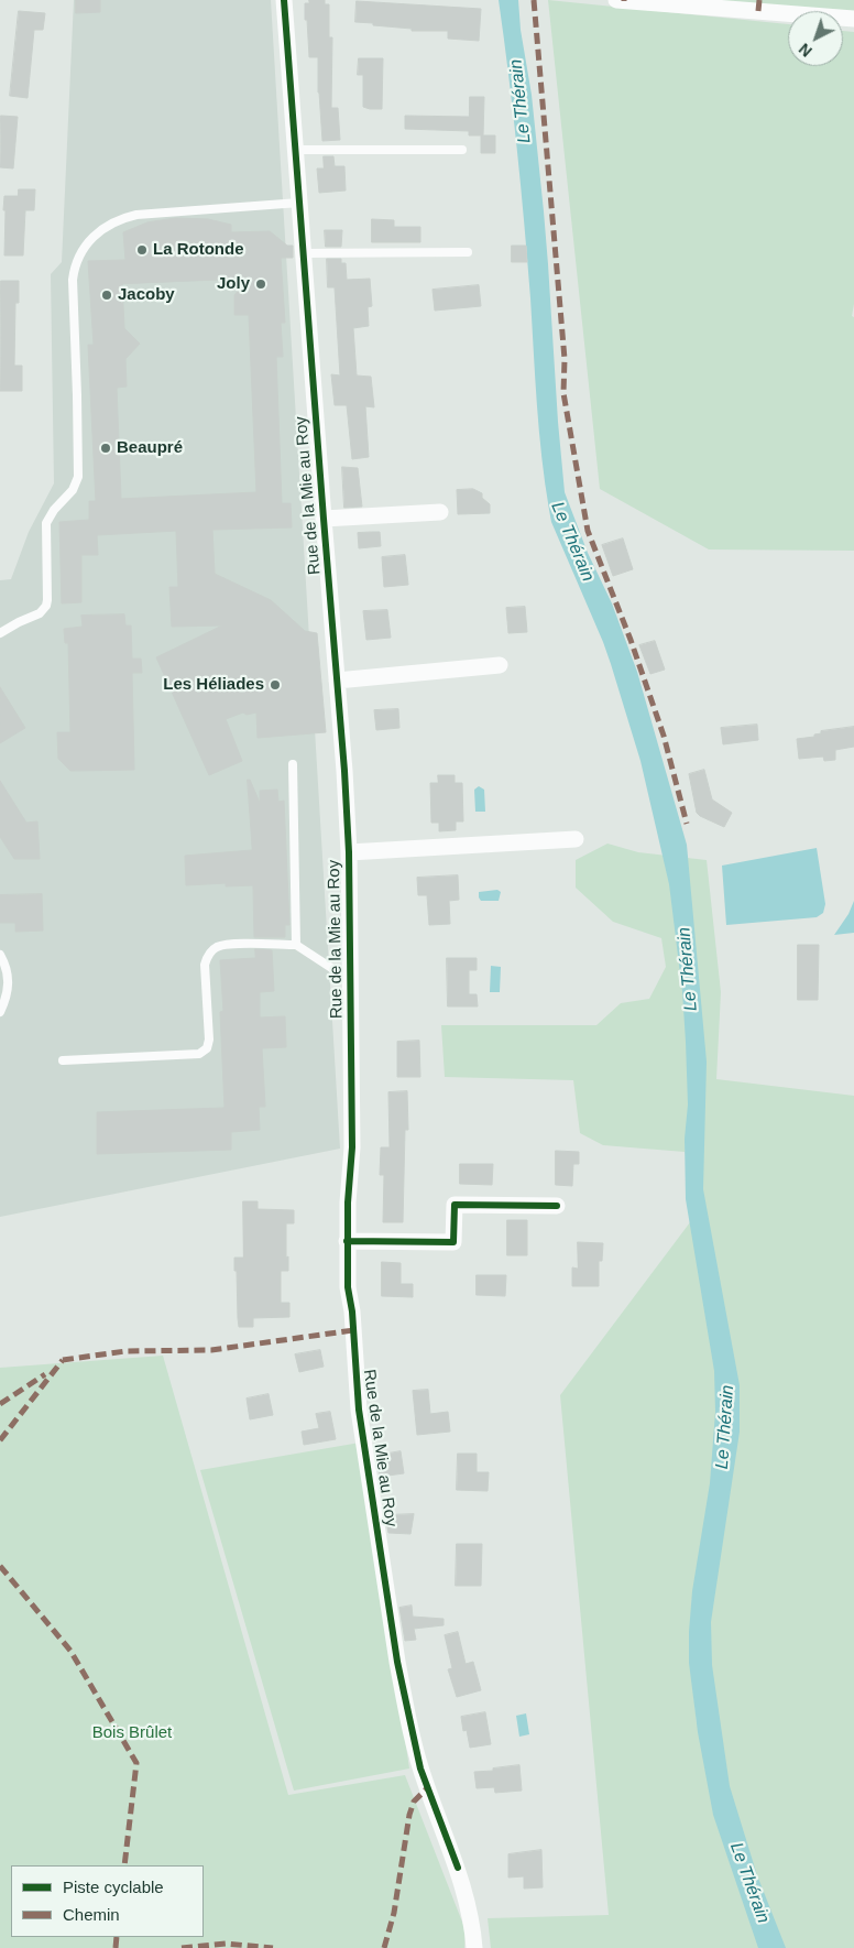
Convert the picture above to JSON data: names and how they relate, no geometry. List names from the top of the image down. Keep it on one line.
{"streets":{"street":["Rue de la Mie au Roy"]},"water":["Le Thérain"],"parks":["Bois Brûlet"],"places":["La Rotonde","Joly","Jacoby","Beaupré","Les Héliades"],"legend":["Piste cyclable","Chemin"],"north":"bottom left"}
